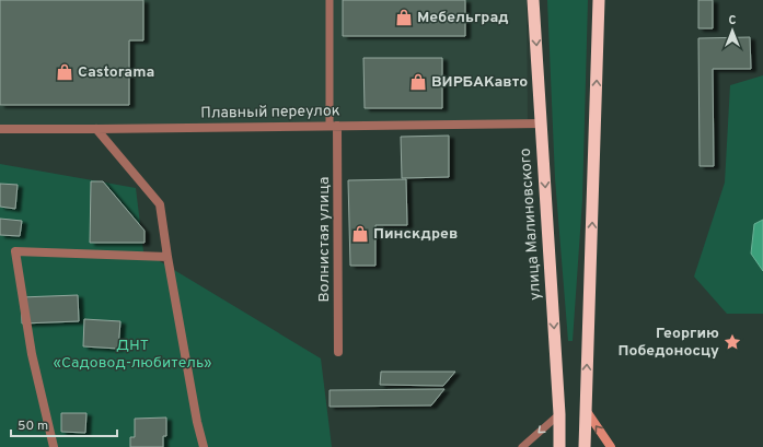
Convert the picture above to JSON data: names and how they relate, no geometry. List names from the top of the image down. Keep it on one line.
{"streets":{"highway":["улица Малиновского"],"street":["Плавный переулок","Волнистая улица"]},"crossings":[["Плавный переулок","улица Малиновского"],["Плавный переулок","Волнистая улица"]],"parks":["ДНТ «Садовод-любитель»"],"places":{"shop":["Мебельград","Castorama","ВИРБАКавто","Пинскдрев"],"place":["Георгию Победоносцу"]},"scale_bar":"50 m","north":"top"}
